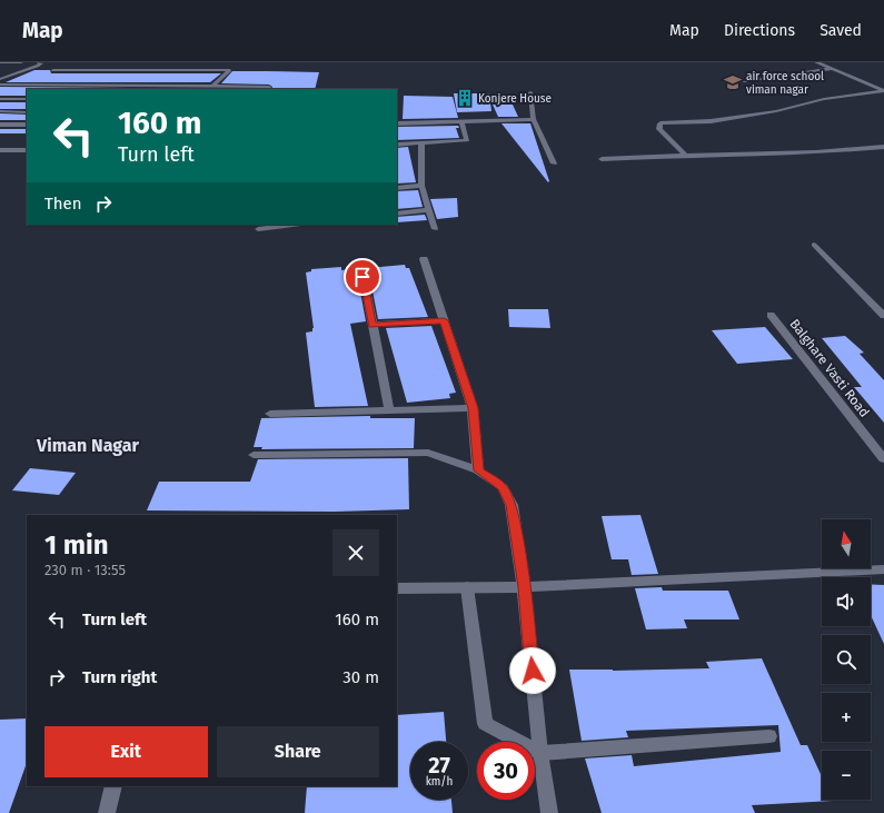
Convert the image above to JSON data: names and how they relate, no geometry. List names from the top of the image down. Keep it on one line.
{"streets":{"street":["Balghare Vasti Road"]},"districts":["Viman Nagar"],"places":{"school or university":["air force school viman nagar"],"building":["Konjere House"]},"north":"top","page":{"header":"Map","nav":["Map","Directions","Saved"],"turn":["160 m","Turn left"],"then":"Then","heading":["1 min","230 m · 13:55"],"map_buttons":["+","−"],"list":[{"name":"Turn left","value":"160 m"},{"name":"Turn right","value":"30 m"}],"buttons":["Exit","Share"],"speed":"27 km/h","limit":"30"}}
